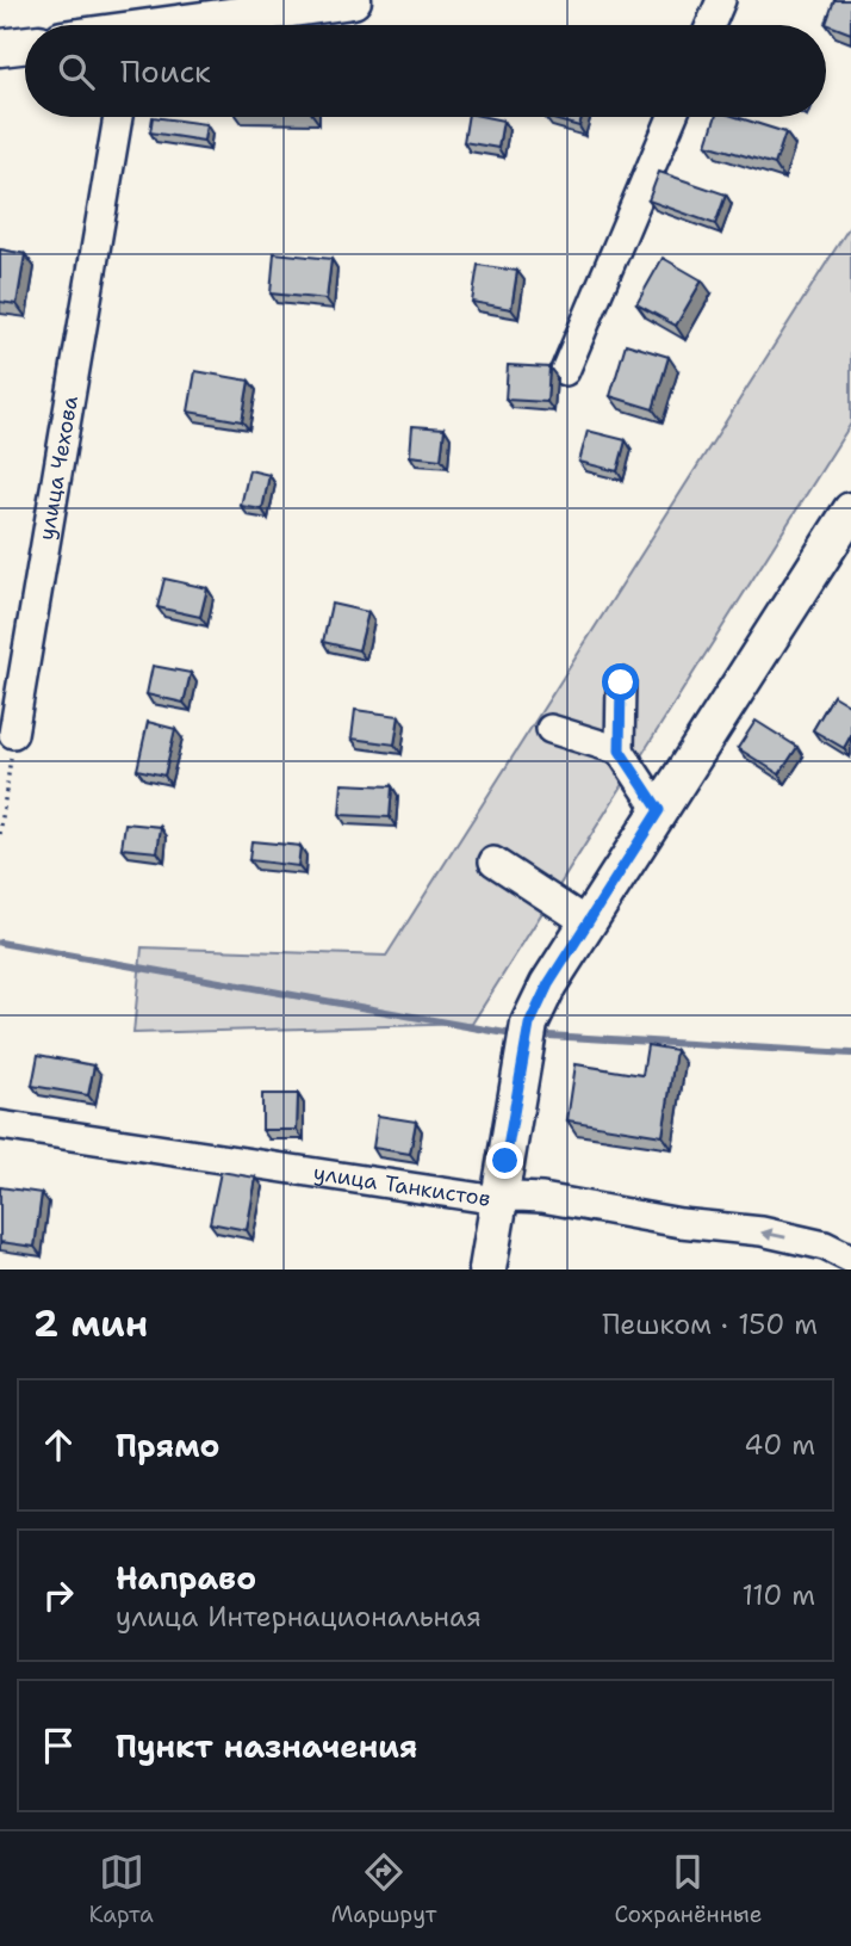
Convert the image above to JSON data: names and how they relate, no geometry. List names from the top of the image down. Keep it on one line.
{"streets":{"street":["улица Чехова","улица Танкистов"]},"one_way":["улица Танкистов"],"page":{"search":"Поиск","heading":["2 мин","Пешком · 150 m"],"list":[["Прямо","40 m"],["Направо","улица Интернациональная","110 m"],"Пункт назначения"],"nav":["Карта","Маршрут","Сохранённые"]}}
